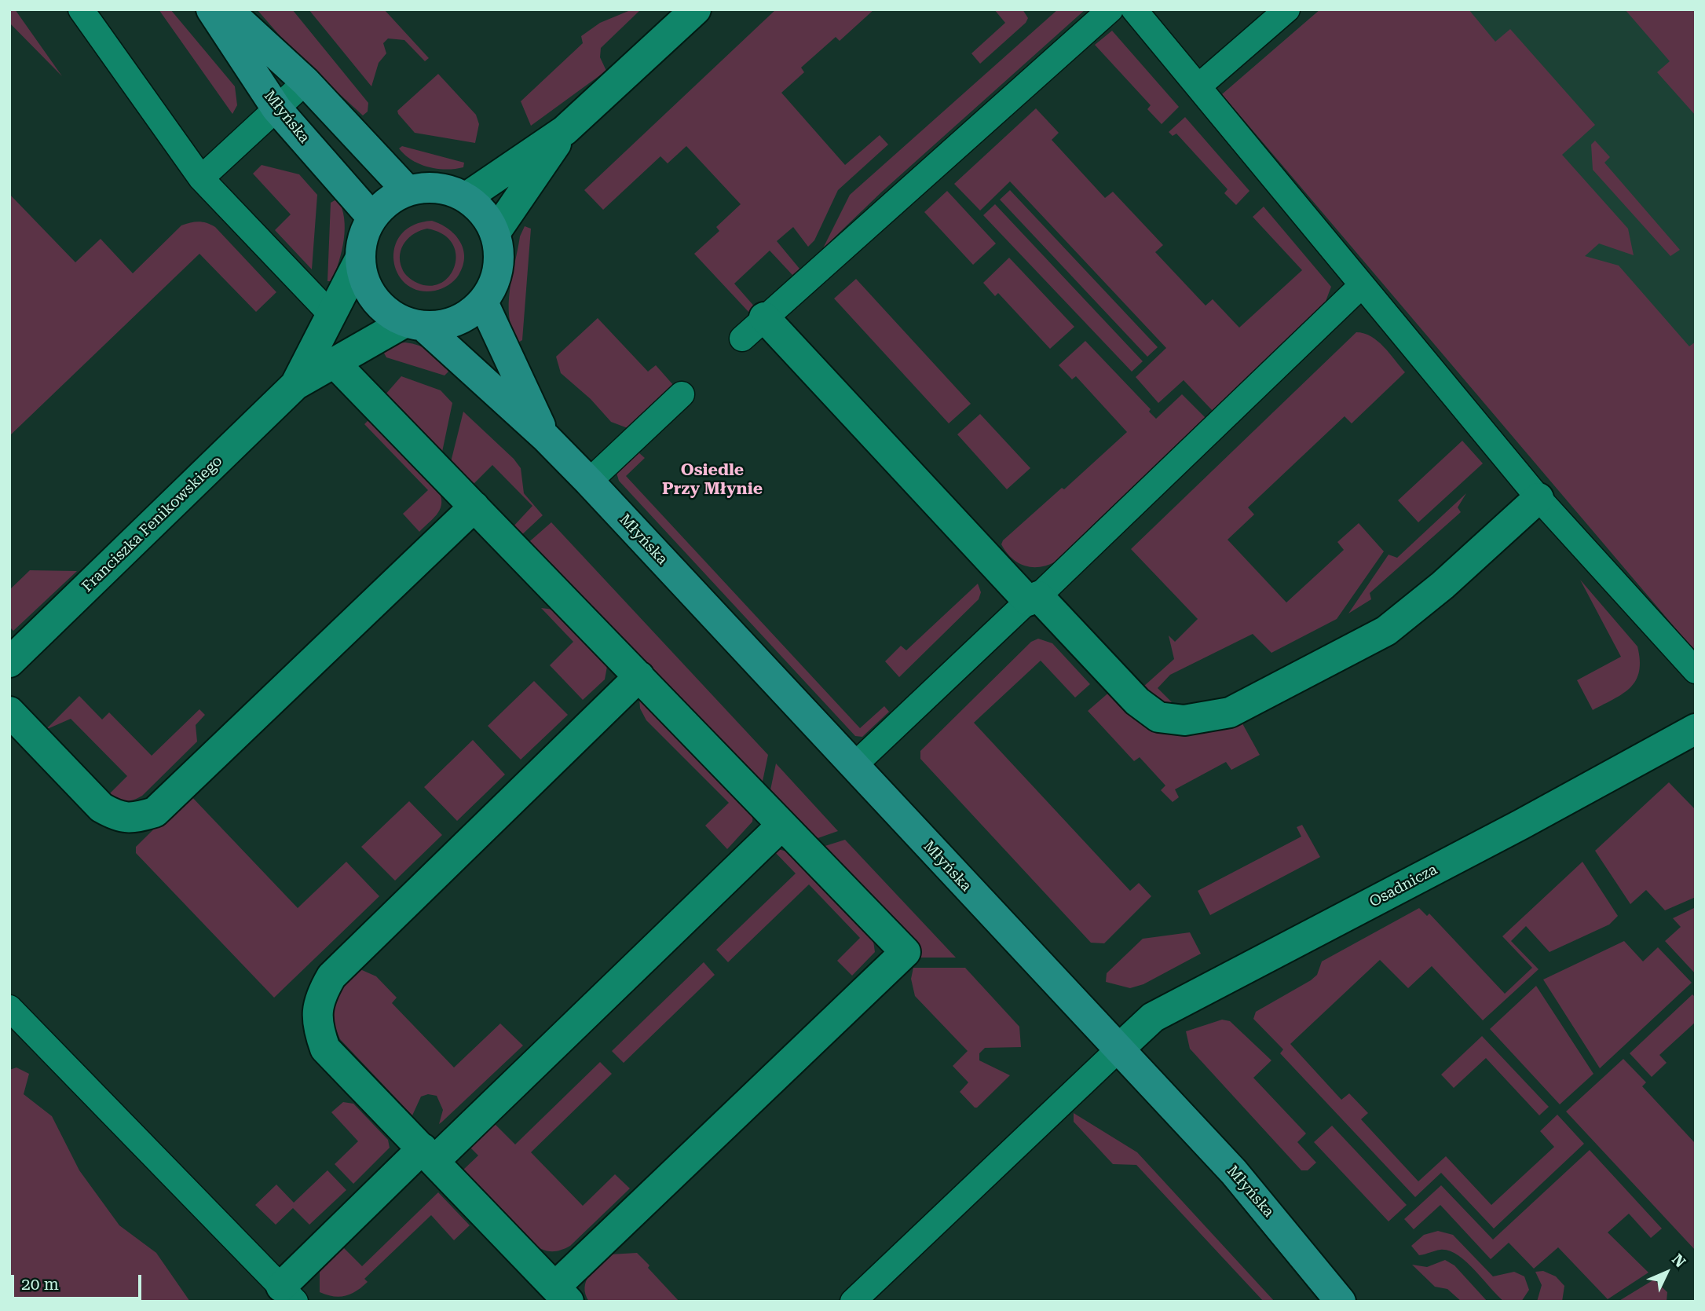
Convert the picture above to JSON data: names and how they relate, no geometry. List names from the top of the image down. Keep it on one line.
{"streets":{"street":["Młyńska","Franciszka Fenikowskiego","Osadnicza"]},"crossings":[["Młyńska","Franciszka Fenikowskiego"],["Młyńska","Osadnicza"]],"districts":["Osiedle Przy Młynie"],"scale_bar":"20 m","north":"top right"}
